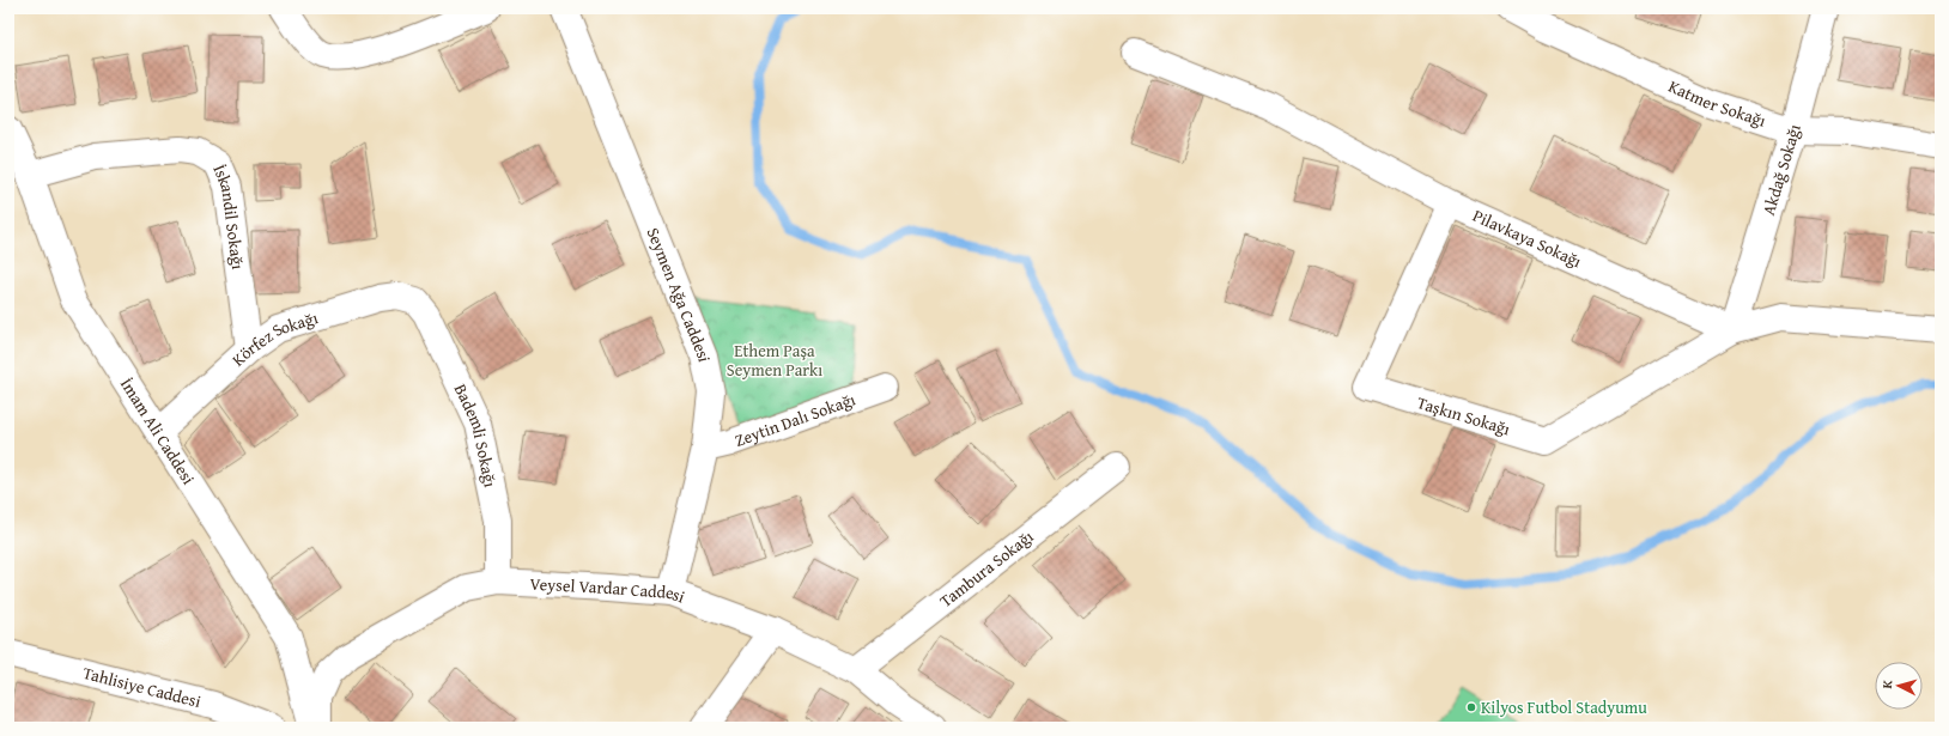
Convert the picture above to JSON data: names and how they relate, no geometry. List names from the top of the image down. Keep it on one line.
{"streets":{"street":["Katmer Sokağı","Akdağ Sokağı","İskandil Sokağı","Pilavkaya Sokağı","Seymen Ağa Caddesi","Körfez Sokağı","Taşkın Sokağı","Zeytin Dalı Sokağı","İmam Ali Caddesi","Bademli Sokağı","Tambura Sokağı","Veysel Vardar Caddesi","Tahlisiye Caddesi"]},"crossings":[["Katmer Sokağı","Akdağ Sokağı"],["Akdağ Sokağı","Pilavkaya Sokağı"],["Akdağ Sokağı","Taşkın Sokağı"],["İskandil Sokağı","Körfez Sokağı"],["İskandil Sokağı","İmam Ali Caddesi"],["Pilavkaya Sokağı","Taşkın Sokağı"],["Seymen Ağa Caddesi","Zeytin Dalı Sokağı"],["Seymen Ağa Caddesi","Veysel Vardar Caddesi"],["Körfez Sokağı","İmam Ali Caddesi"],["Körfez Sokağı","Bademli Sokağı"],["Bademli Sokağı","Veysel Vardar Caddesi"],["Tambura Sokağı","Veysel Vardar Caddesi"]],"parks":["Ethem Paşa Seymen Parkı"],"places":["Kilyos Futbol Stadyumu"],"north":"left"}
